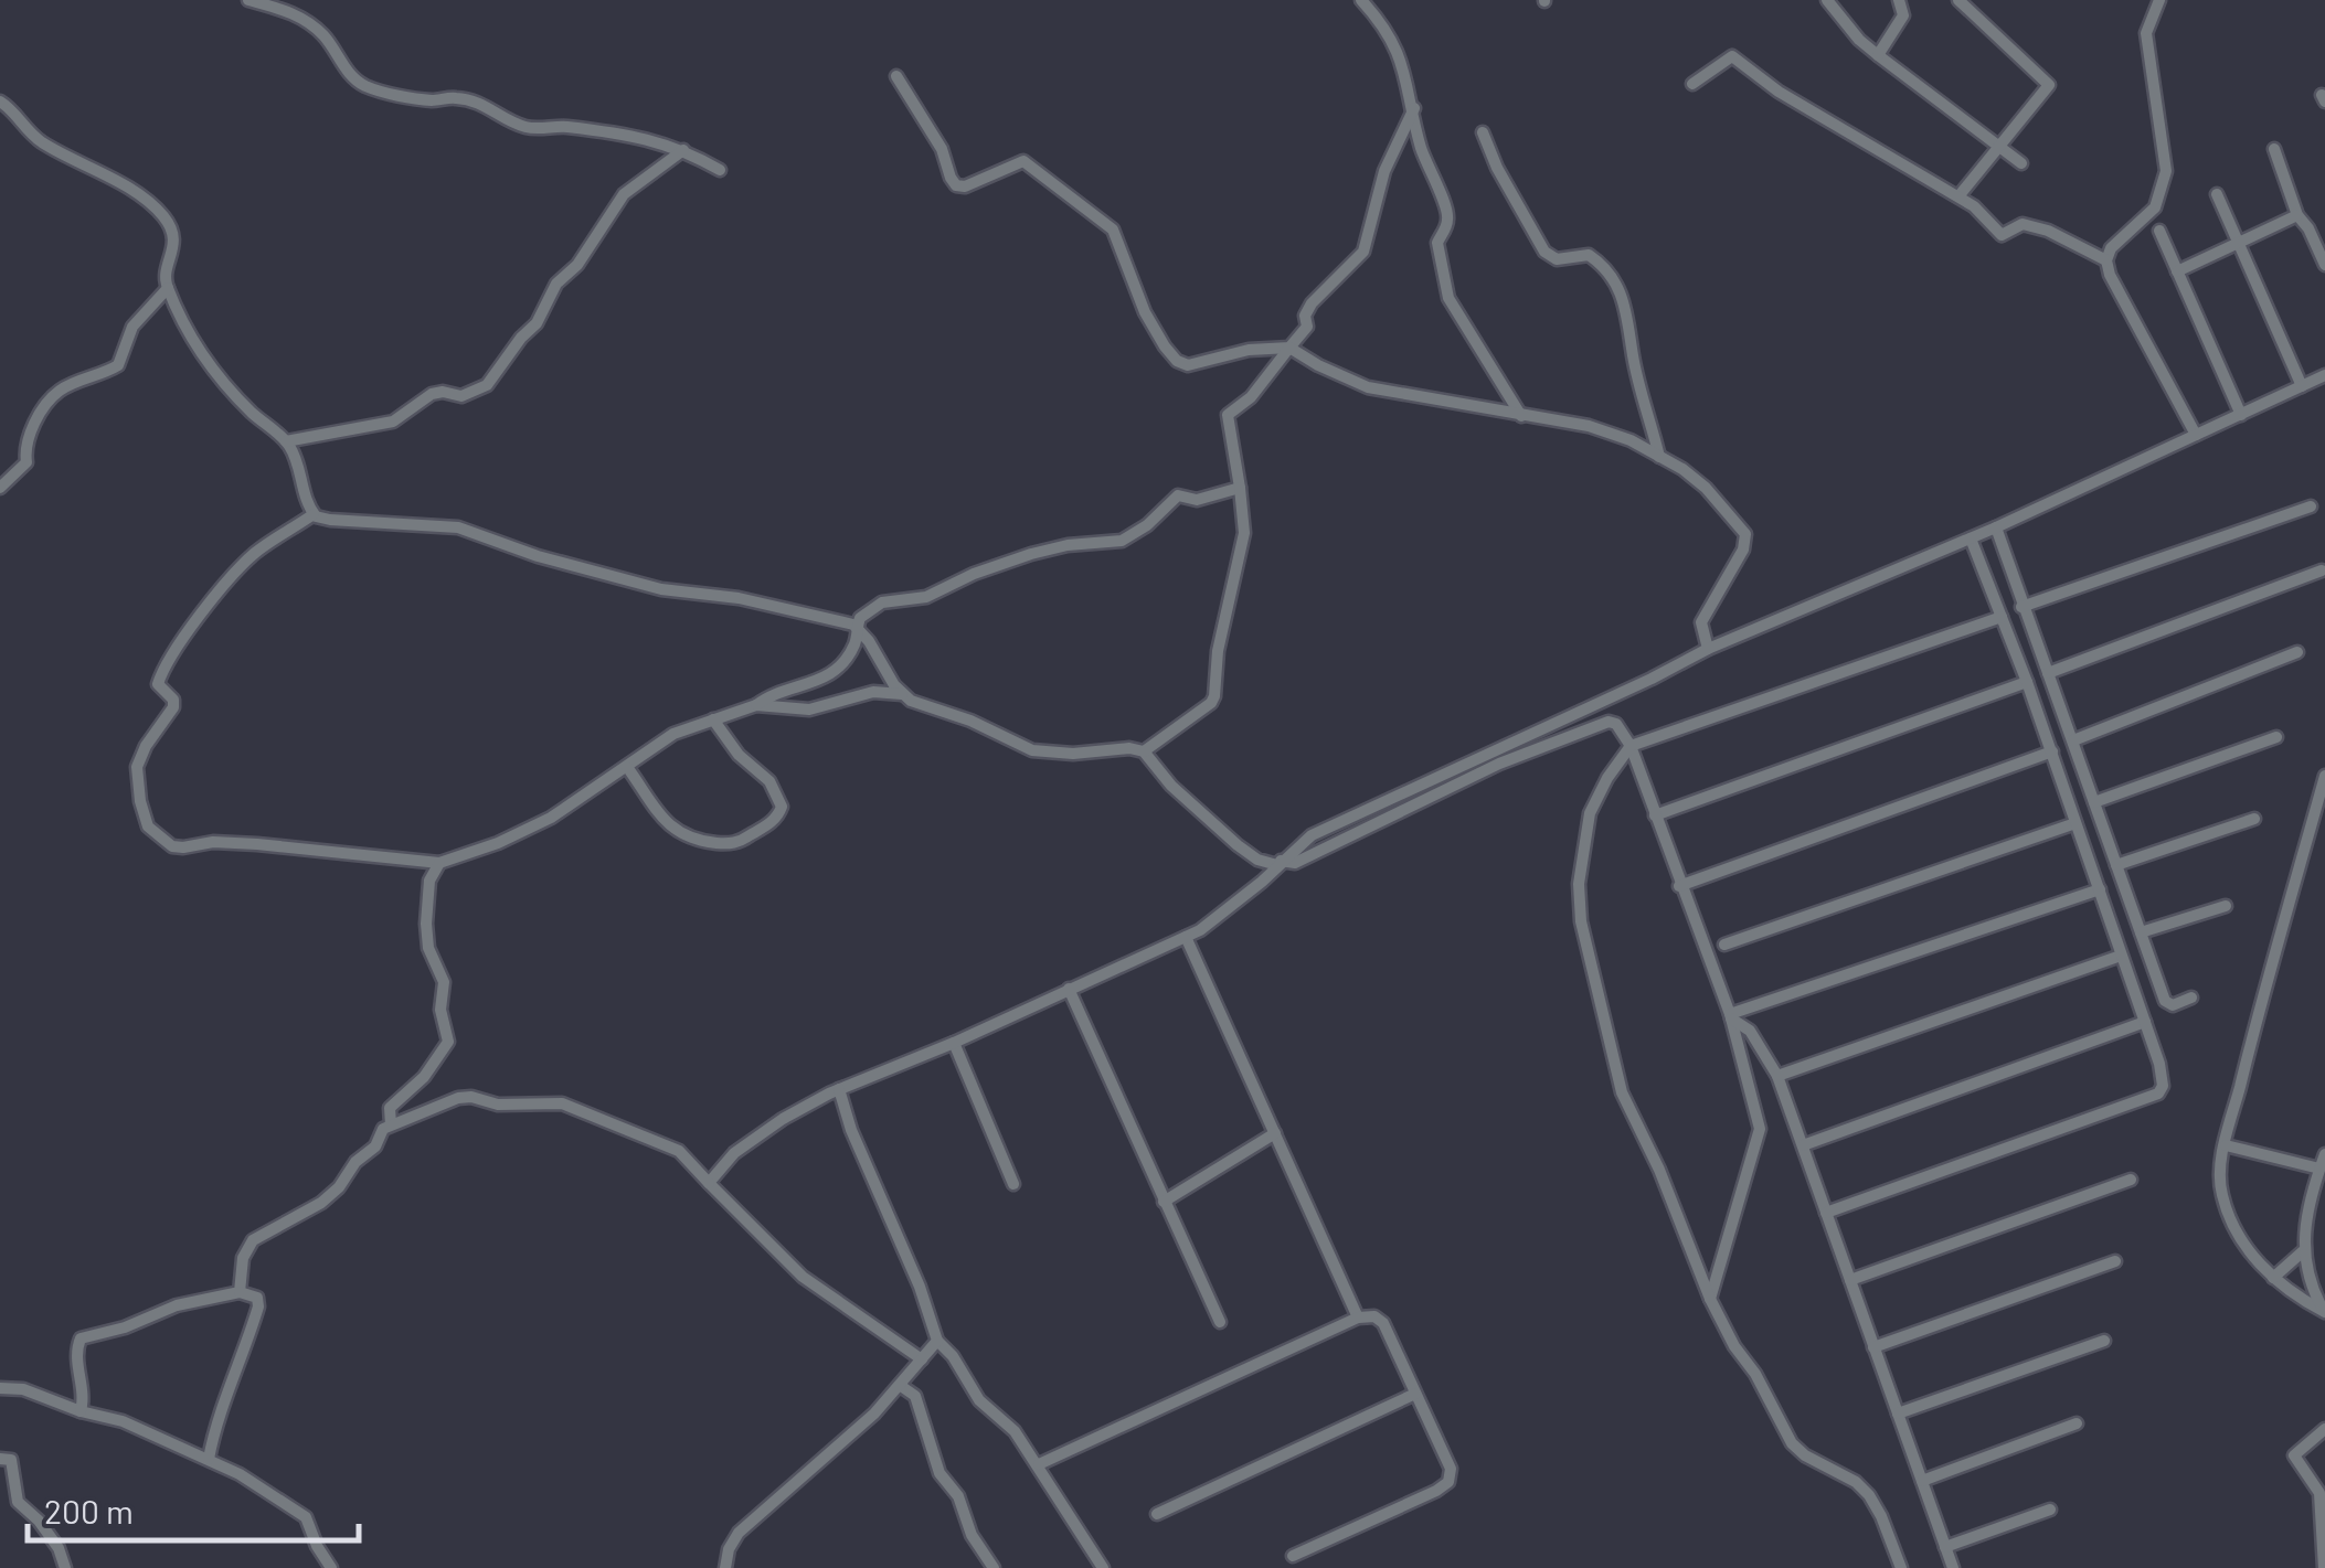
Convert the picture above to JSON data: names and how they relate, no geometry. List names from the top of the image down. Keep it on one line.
{"scale_bar":"200 m"}
